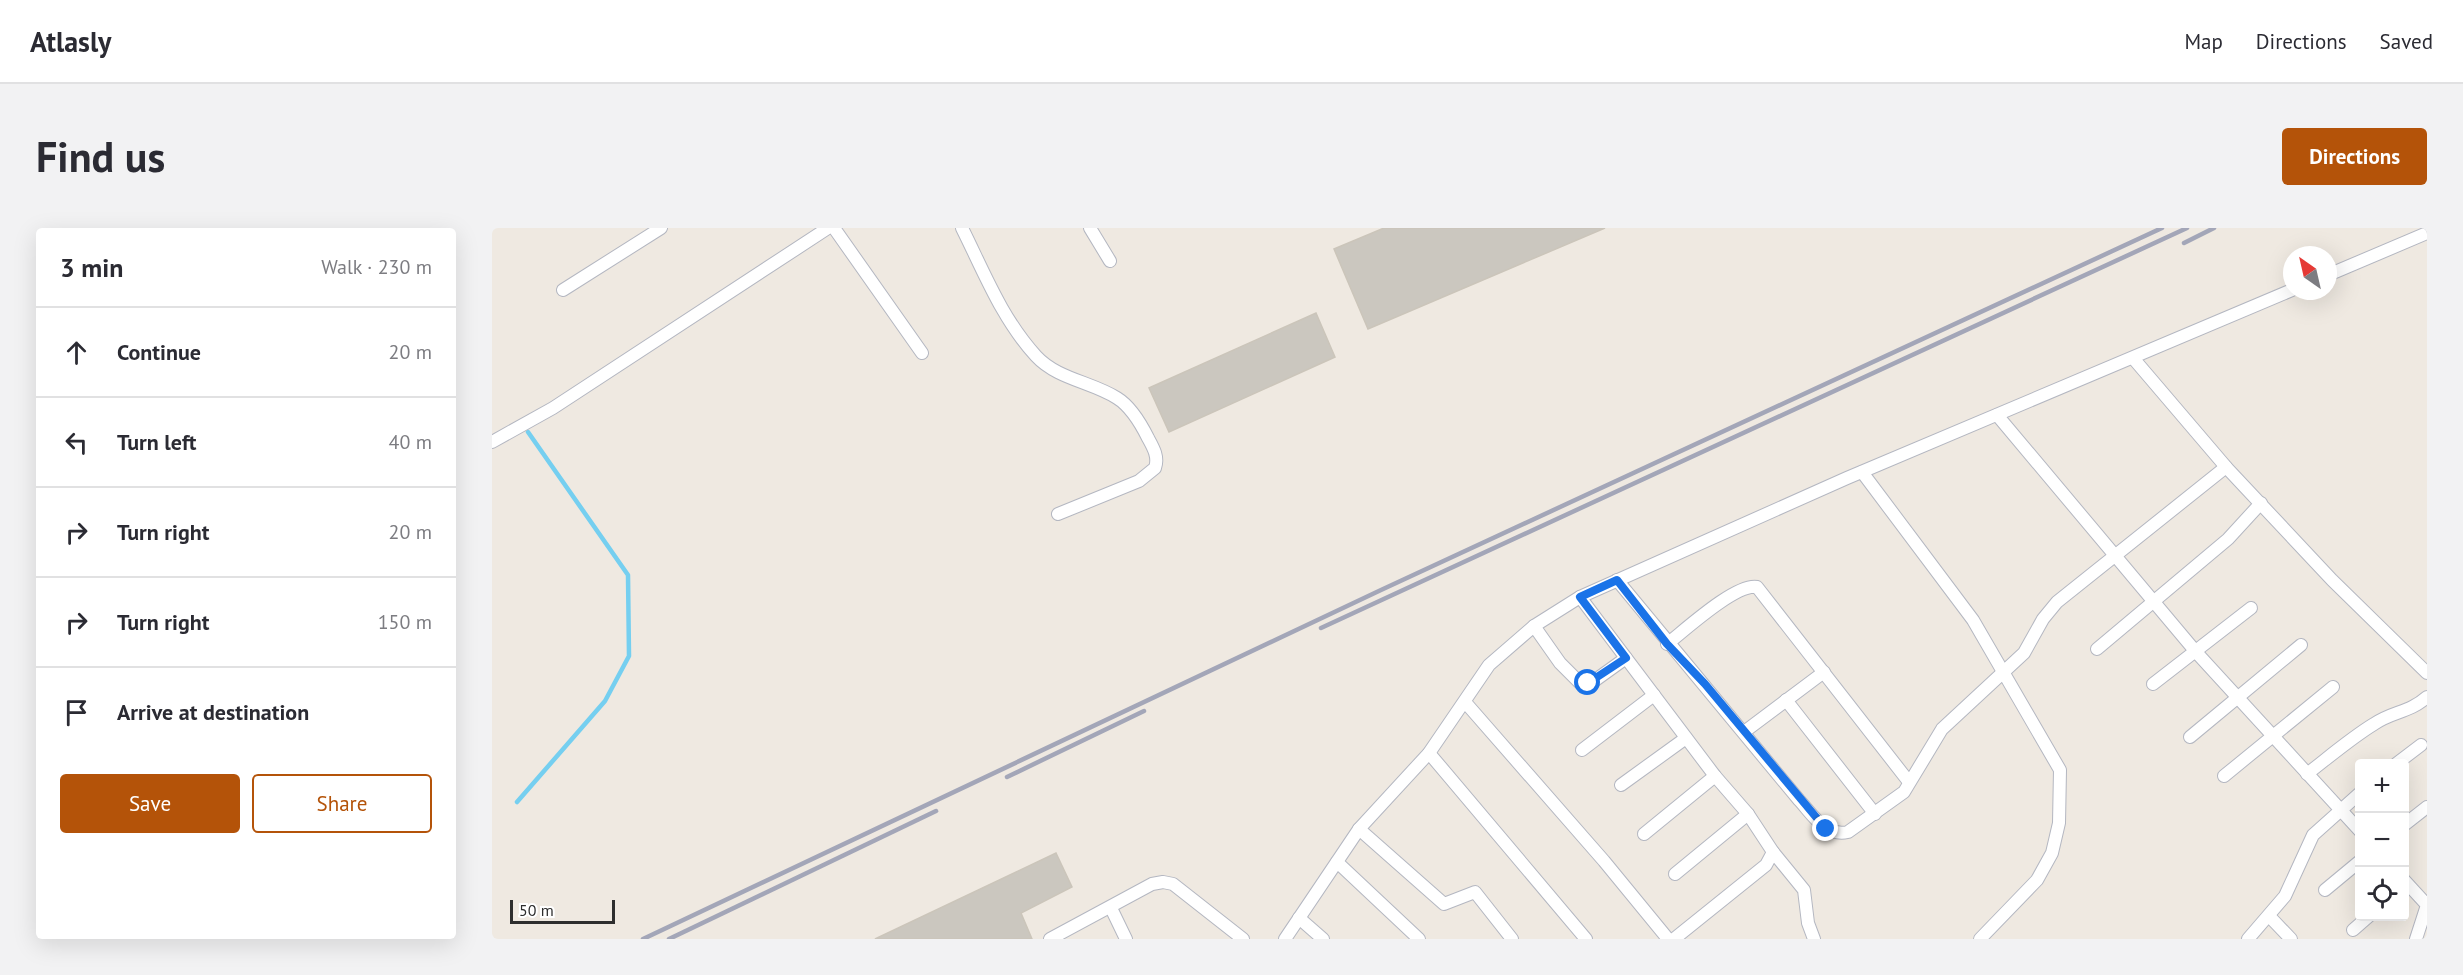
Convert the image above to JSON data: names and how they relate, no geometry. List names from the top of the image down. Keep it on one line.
{"scale_bar":"50 m","north":"top left","page":{"header":"Atlasly","nav":["Map","Directions","Saved"],"buttons":["Directions",["Save","Share"]],"title":"Find us","heading":["3 min","Walk · 230 m"],"list":[["Continue","20 m"],["Turn left","40 m"],["Turn right","20 m"],["Turn right","150 m"],"Arrive at destination"],"map_buttons":["+","−"],"scale":"50 m"}}
